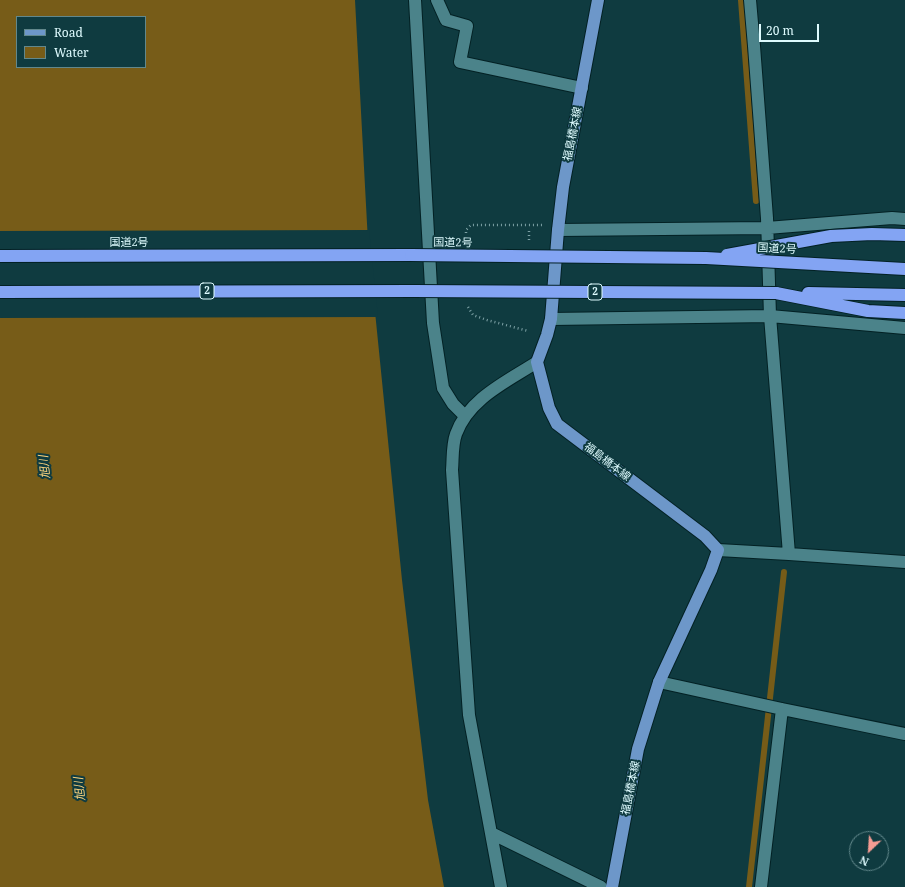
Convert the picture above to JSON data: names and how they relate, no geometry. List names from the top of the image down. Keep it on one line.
{"streets":{"highway":["国道2号","2"],"main road":["福島橋本線"]},"water":["旭川"],"legend":["Road","Water"],"scale_bar":"20 m","north":"bottom left"}
